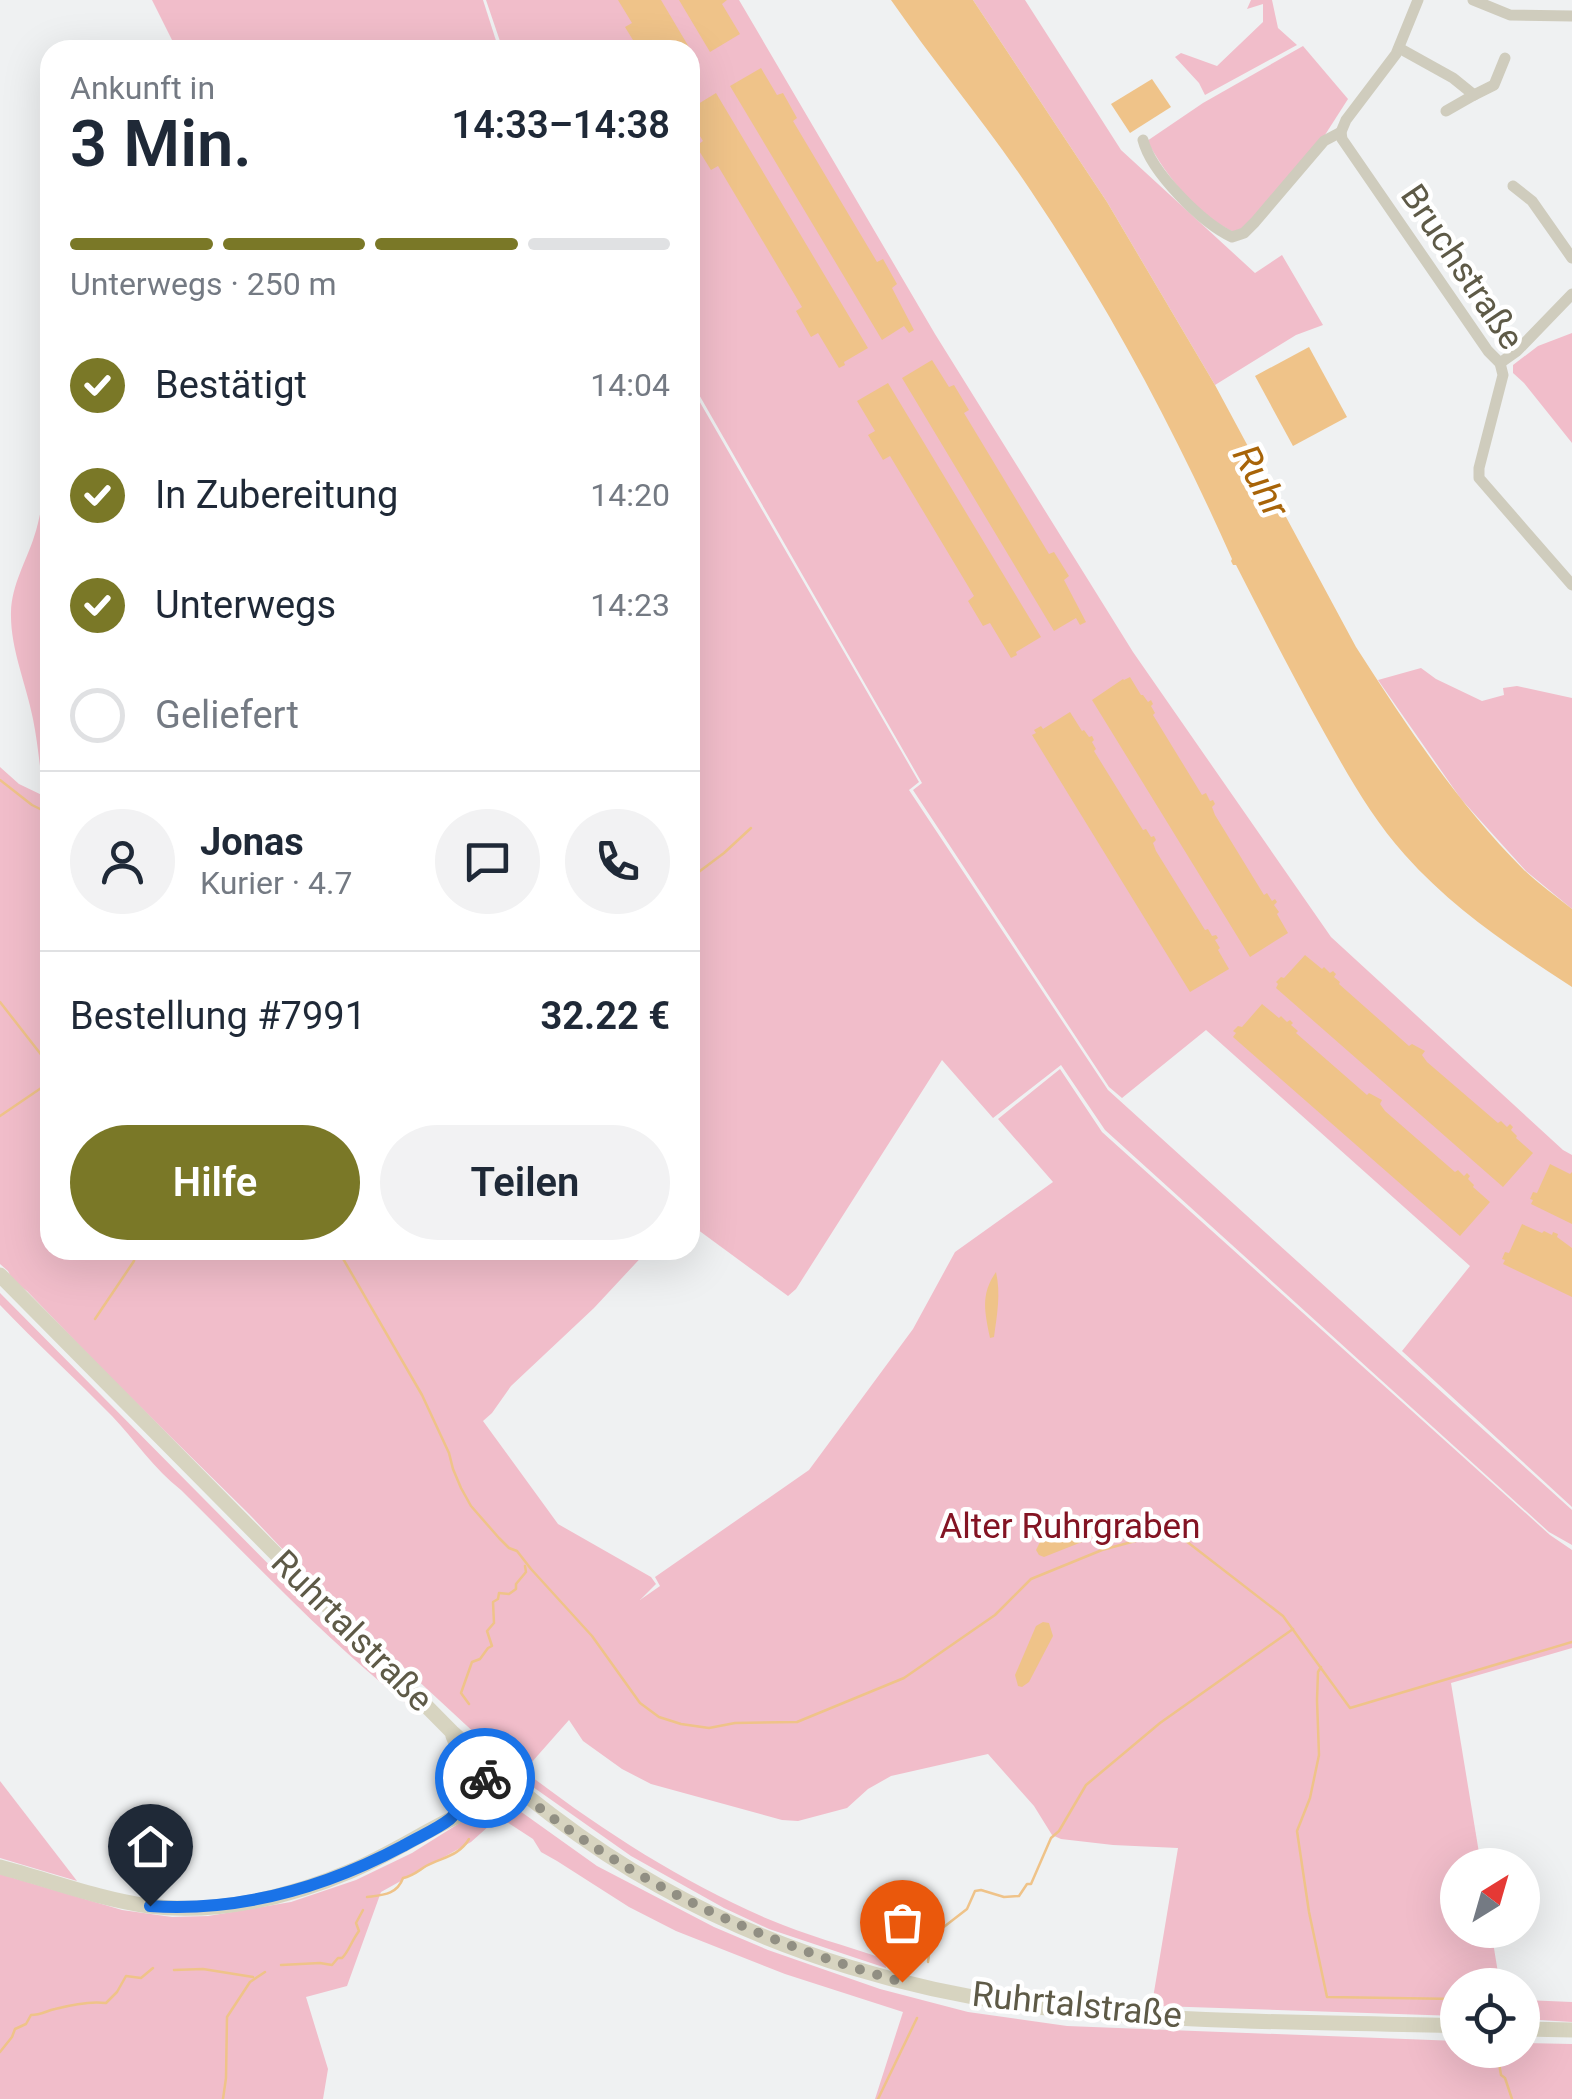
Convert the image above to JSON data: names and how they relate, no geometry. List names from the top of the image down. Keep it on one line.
{"streets":{"main road":["Ruhrtalstraße"],"street":["Bruchstraße"]},"water":["Ruhr"],"parks":["Alter Ruhrgraben"],"north":"top right","page":{"heading":["3 Min.","Ankunft in","14:33–14:38"],"panel":["Jonas","Kurier · 4.7","Bestellung #7991","32.22 €"],"bar":"Unterwegs · 250 m","list":[["Bestätigt","14:04"],["In Zubereitung","14:20"],["Unterwegs","14:23"],"Geliefert"],"buttons":["Hilfe","Teilen"]}}
